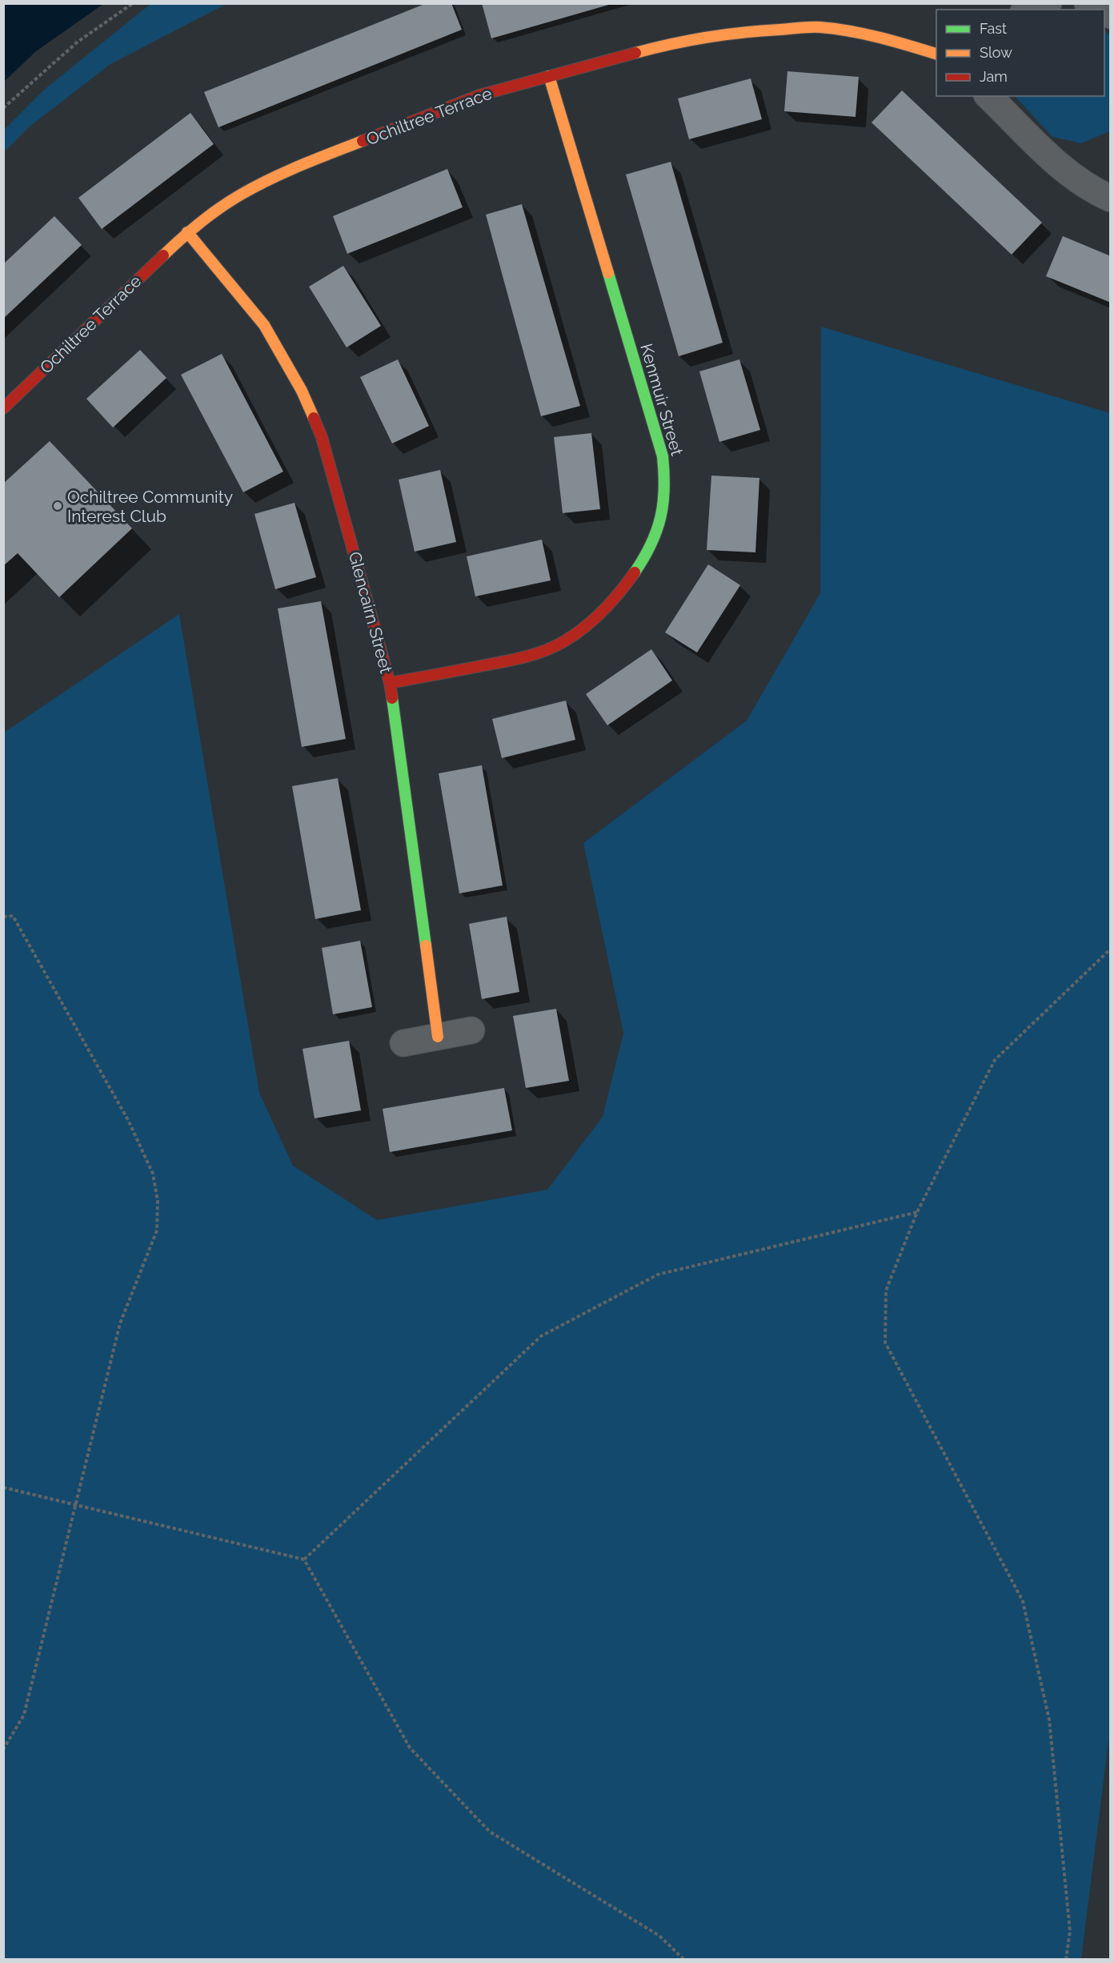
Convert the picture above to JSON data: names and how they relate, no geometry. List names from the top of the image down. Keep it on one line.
{"streets":{"street":["Ochiltree Terrace","Kenmuir Street","Glencairn Street"]},"crossings":[["Ochiltree Terrace","Kenmuir Street"],["Ochiltree Terrace","Glencairn Street"],["Kenmuir Street","Glencairn Street"]],"places":["Ochiltree Community Interest Club"],"legend":["Fast","Slow","Jam"]}
